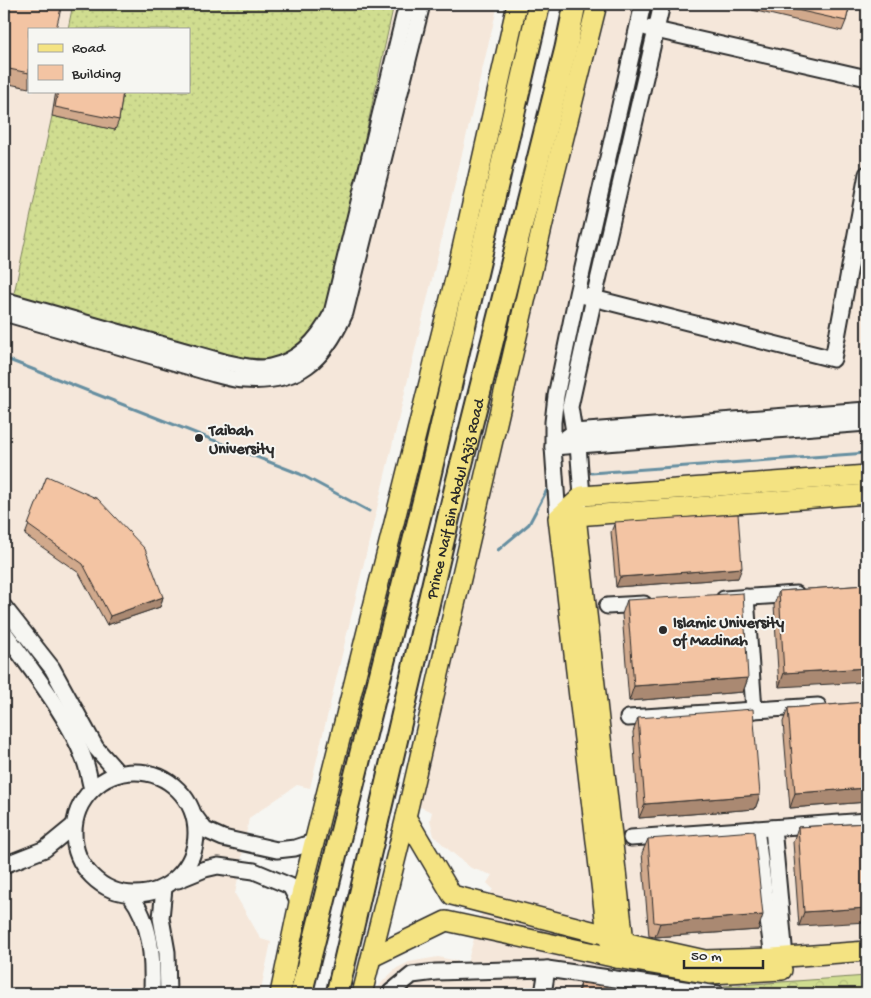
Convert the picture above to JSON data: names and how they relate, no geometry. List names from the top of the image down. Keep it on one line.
{"streets":{"highway":["Prince Naif Bin Abdul Aziz Road"]},"places":["Taibah University","Islamic University of Madinah"],"legend":["Road","Building"],"scale_bar":"50 m"}
